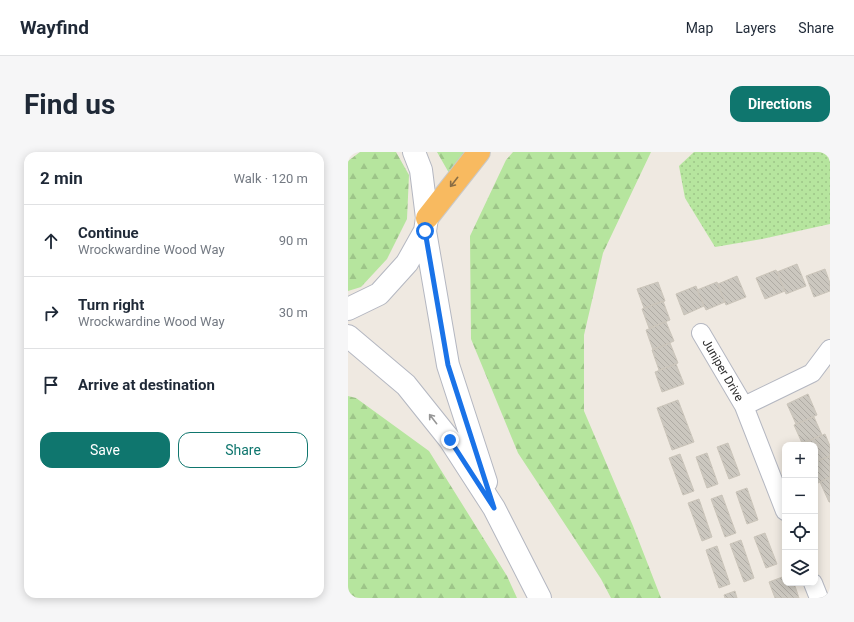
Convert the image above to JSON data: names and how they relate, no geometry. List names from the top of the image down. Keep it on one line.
{"streets":{"street":["Juniper Drive"]},"page":{"header":"Wayfind","nav":["Map","Layers","Share"],"buttons":["Directions",["Save","Share"]],"title":"Find us","heading":["2 min","Walk · 120 m"],"list":[["Continue","Wrockwardine Wood Way","90 m"],["Turn right","Wrockwardine Wood Way","30 m"],"Arrive at destination"],"map_buttons":["+","−"]}}
